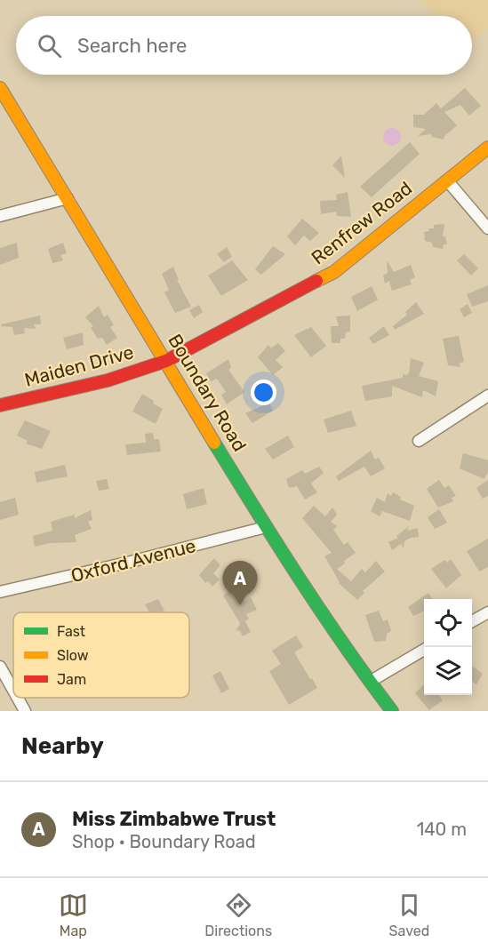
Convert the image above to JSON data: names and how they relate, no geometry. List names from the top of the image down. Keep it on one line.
{"streets":{"street":["Renfrew Road","Maiden Drive","Boundary Road","Oxford Avenue"]},"crossings":[["Renfrew Road","Maiden Drive"],["Renfrew Road","Boundary Road"],["Maiden Drive","Boundary Road"],["Boundary Road","Oxford Avenue"]],"legend":["Fast","Slow","Jam"],"page":{"search":"Search here","pins":"A","heading":"Nearby","list":[{"mark":"A","name":"Miss Zimbabwe Trust","note":"Shop · Boundary Road","value":"140 m"}],"nav":["Map","Directions","Saved"]}}
